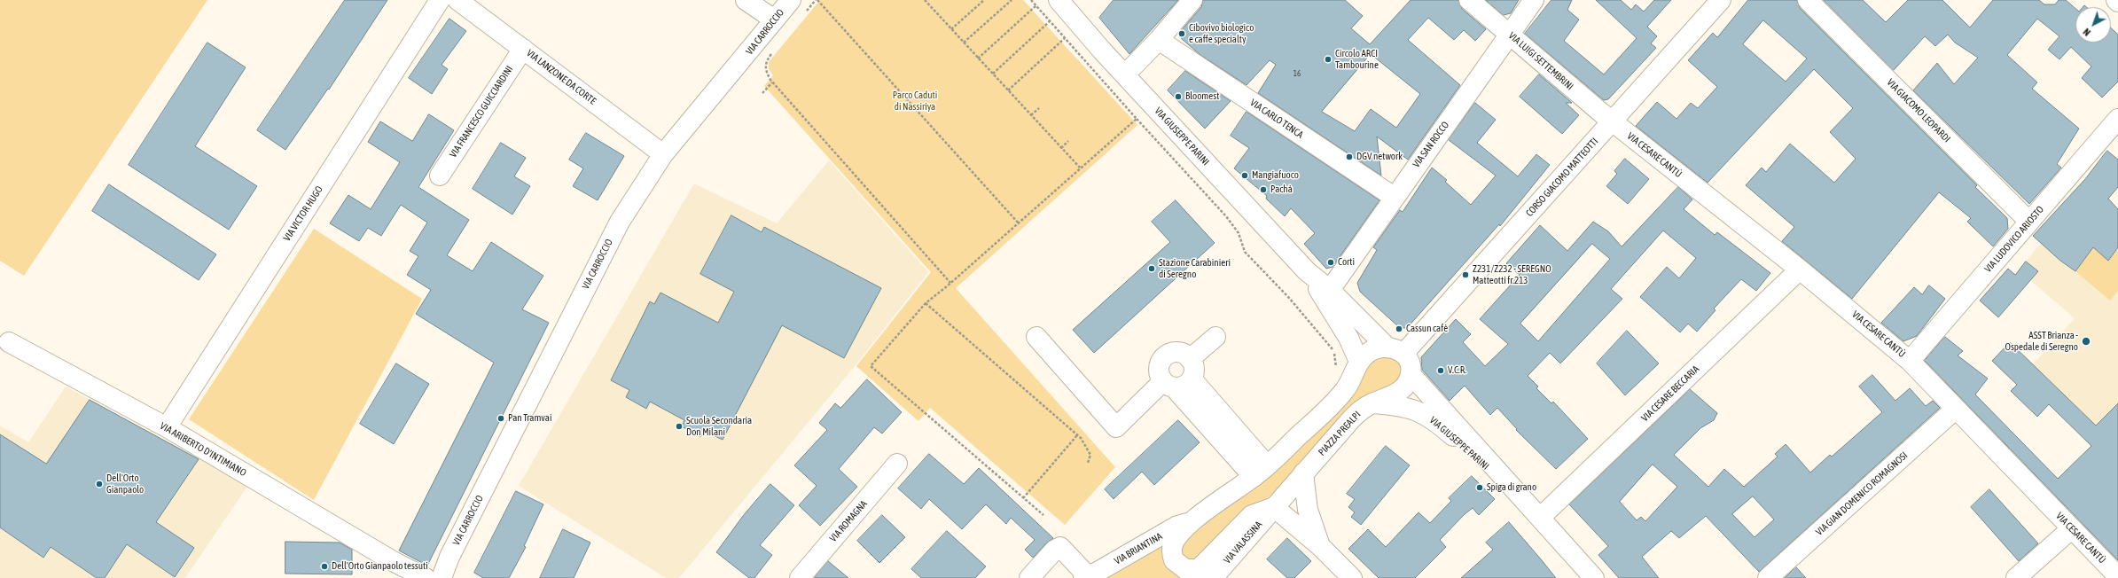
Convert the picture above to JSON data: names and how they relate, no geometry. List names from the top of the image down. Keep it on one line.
{"streets":{"street":["VIA CARROCCIO","VIA LUIGI SETTEMBRINI","VIA LANZONE DA CORTE","VIA GIACOMO LEOPARDI","VIA FRANCESCO GUICCIARDINI","VIA CARLO TENCA","VIA GIUSEPPE PARINI","VIA SAN ROCCO","VIA CESARE CANTÙ","CORSO GIACOMO MATTEOTTI","VIA VICTOR HUGO","VIA LUDOVICO ARIOSTO","VIA CESARE BECCARIA","PIAZZA PREALPI","VIA ARIBERTO D'INTIMIANO","VIA GIAN DOMENICO ROMAGNOSI","VIA ROMAGNA","VIA VALASSINA","VIA BRIANTINA"]},"crossings":[["VIA CARROCCIO","VIA LANZONE DA CORTE"],["VIA LUIGI SETTEMBRINI","VIA SAN ROCCO"],["VIA LUIGI SETTEMBRINI","VIA CESARE CANTÙ"],["VIA LUIGI SETTEMBRINI","CORSO GIACOMO MATTEOTTI"],["VIA LANZONE DA CORTE","VIA FRANCESCO GUICCIARDINI"],["VIA GIACOMO LEOPARDI","VIA LUDOVICO ARIOSTO"],["VIA CARLO TENCA","VIA SAN ROCCO"],["VIA GIUSEPPE PARINI","VIA SAN ROCCO"],["VIA GIUSEPPE PARINI","VIA CESARE BECCARIA"],["VIA GIUSEPPE PARINI","PIAZZA PREALPI"],["VIA CESARE CANTÙ","CORSO GIACOMO MATTEOTTI"],["VIA CESARE CANTÙ","VIA LUDOVICO ARIOSTO"],["VIA CESARE CANTÙ","VIA CESARE BECCARIA"],["VIA CESARE CANTÙ","VIA GIAN DOMENICO ROMAGNOSI"],["VIA VICTOR HUGO","VIA ARIBERTO D'INTIMIANO"],["PIAZZA PREALPI","VIA VALASSINA"],["PIAZZA PREALPI","VIA BRIANTINA"]],"parks":["Parco Caduti di Nassiriya"],"places":["Cibovivo biologico e caffe specialty","Circolo ARCI Tambourine","Bloomest","DGV network","Mangiafuoco","Pachà","Corti","Stazione Carabinieri di Seregno","Z231/Z232 - SEREGNO Matteotti fr.213","Cassun cafè","ASST Brianza - Ospedale di Seregno","V.C.R.","Pan Tramvai","Scuola Secondaria Don Milani","Dell'Orto Gianpaolo","Spiga di grano","Dell'Orto Gianpaolo tessuti"],"house_numbers":["16"],"north":"bottom left"}
